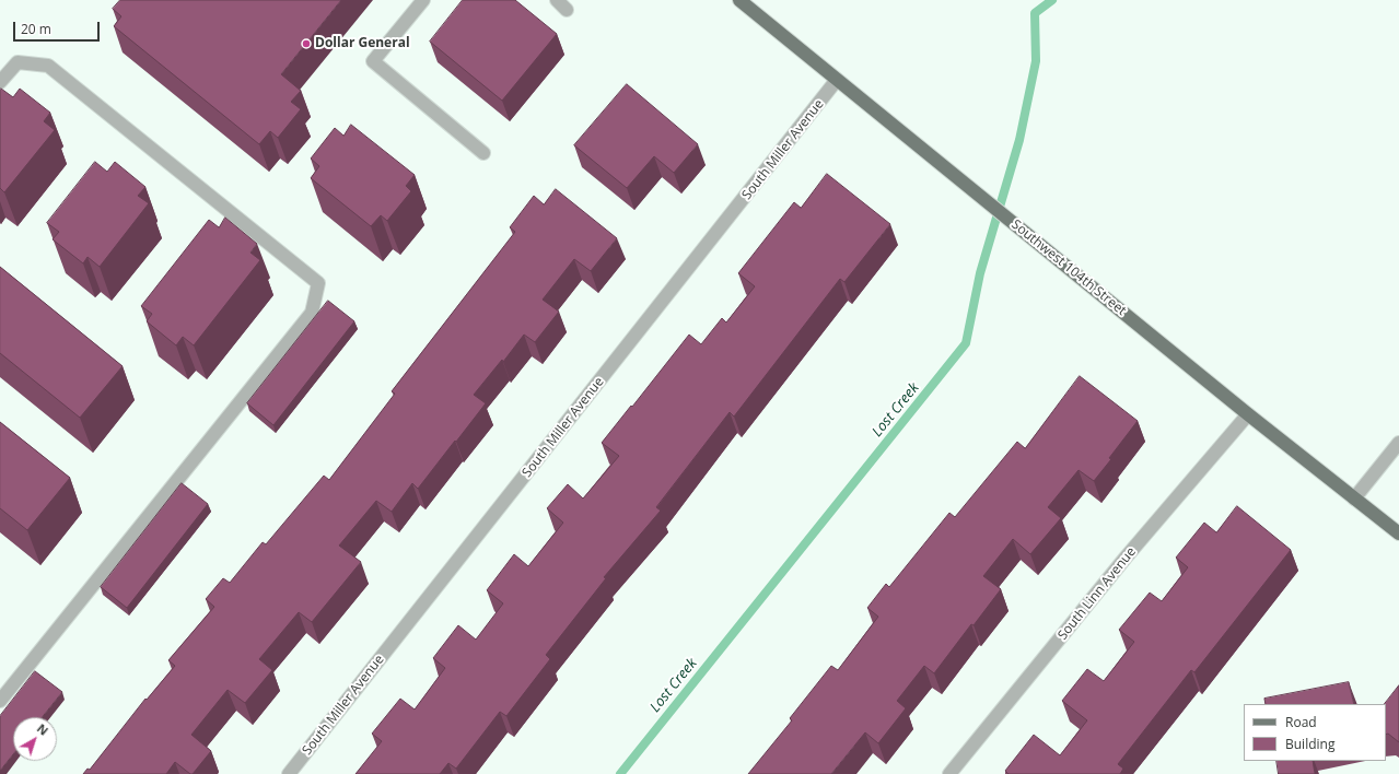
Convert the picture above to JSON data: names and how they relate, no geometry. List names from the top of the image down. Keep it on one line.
{"streets":{"main road":["Southwest 104th Street"],"street":["South Miller Avenue","South Linn Avenue"]},"crossings":[["South Miller Avenue","Southwest 104th Street"],["Southwest 104th Street","South Linn Avenue"]],"water":["Lost Creek"],"places":["Dollar General"],"legend":["Road","Building"],"scale_bar":"20 m","north":"top right"}
